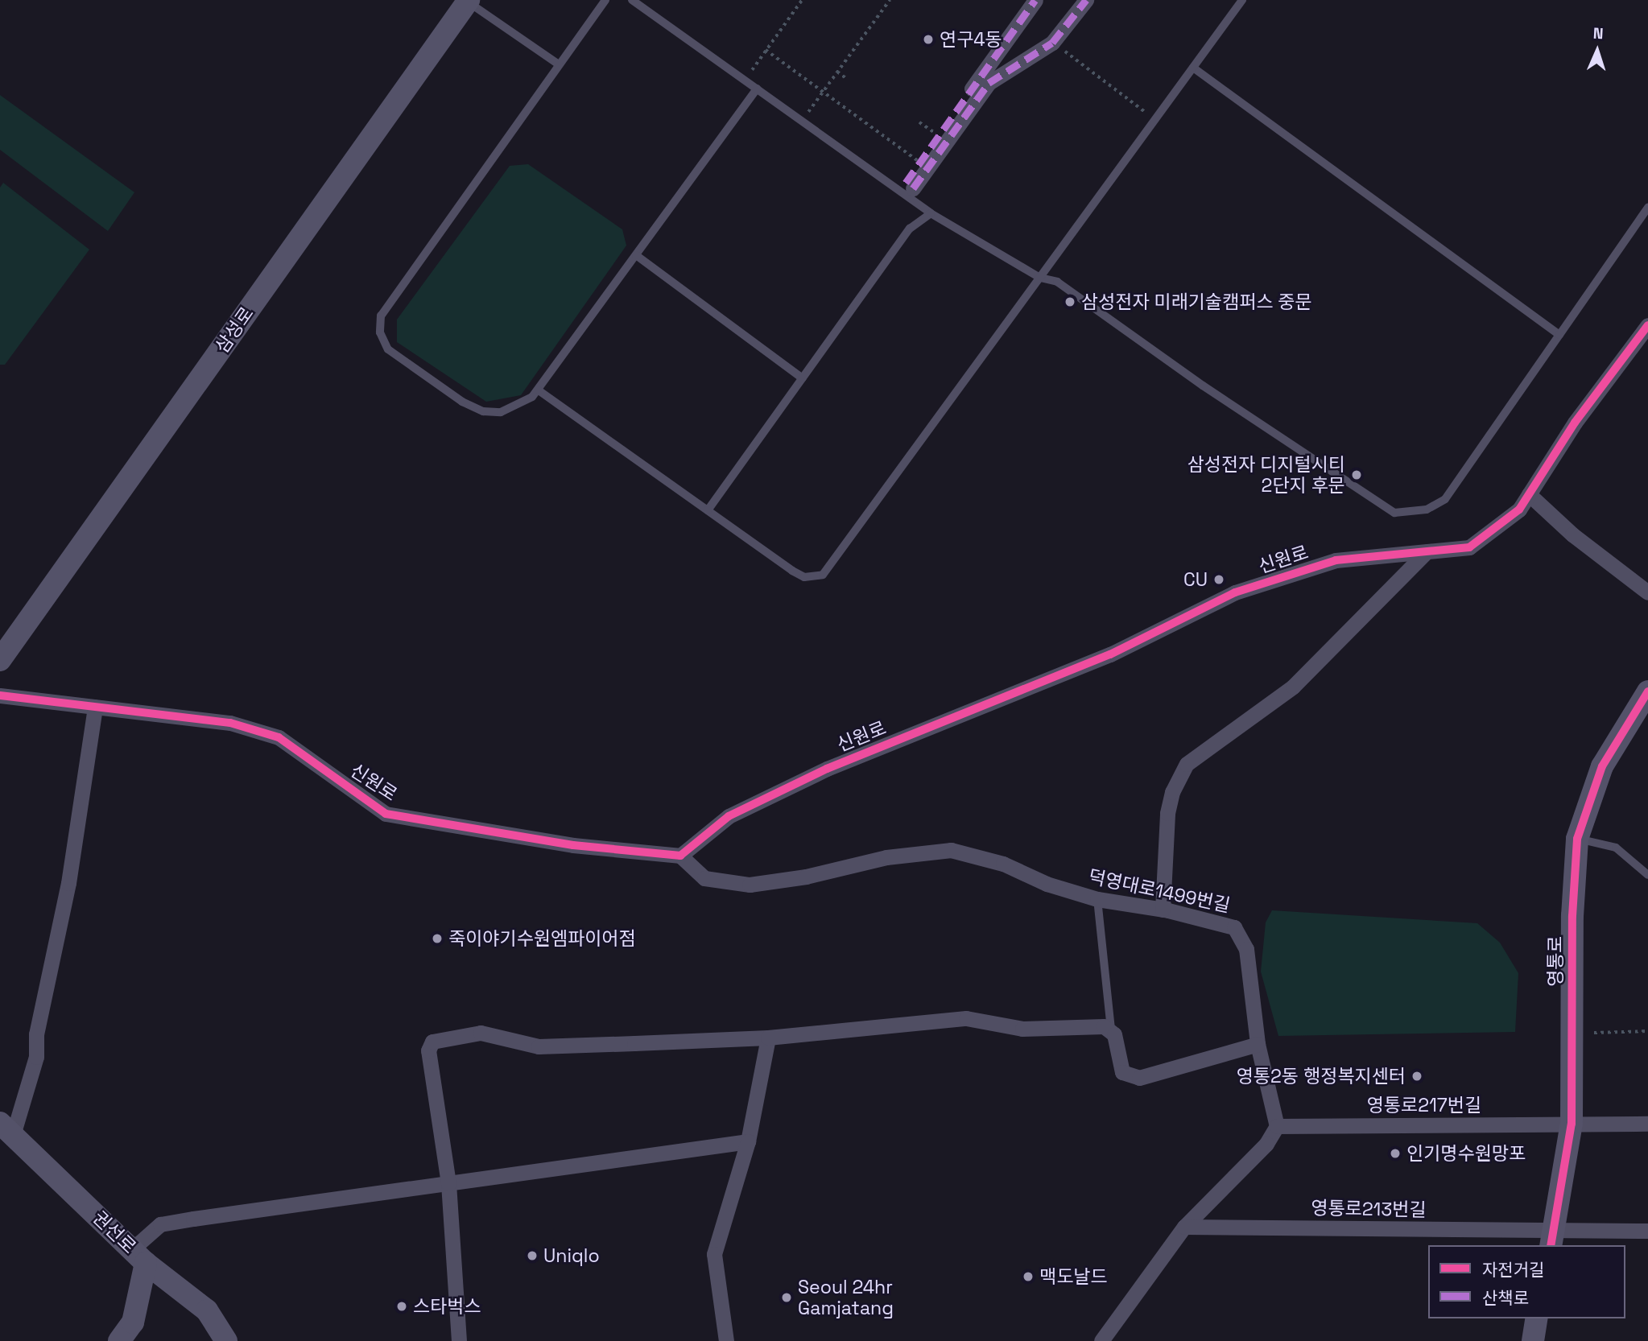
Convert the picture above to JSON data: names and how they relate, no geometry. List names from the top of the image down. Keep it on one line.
{"streets":{"street":["삼성로","신원로","덕영대로1499번길","영통로","영통로217번길","영통로213번길","권선로"]},"crossings":[["신원로","덕영대로1499번길"],["덕영대로1499번길","영통로217번길"],["영통로","영통로217번길"],["영통로","영통로213번길"]],"places":["연구4동","삼성전자 미래기술캠퍼스 중문","삼성전자 디지털시티 2단지 후문","CU","죽이야기수원엠파이어점","영통2동 행정복지센터","인기명수원망포","Uniqlo","맥도날드","Seoul 24hr Gamjatang","스타벅스"],"legend":["자전거길","산책로"],"north":"top"}
